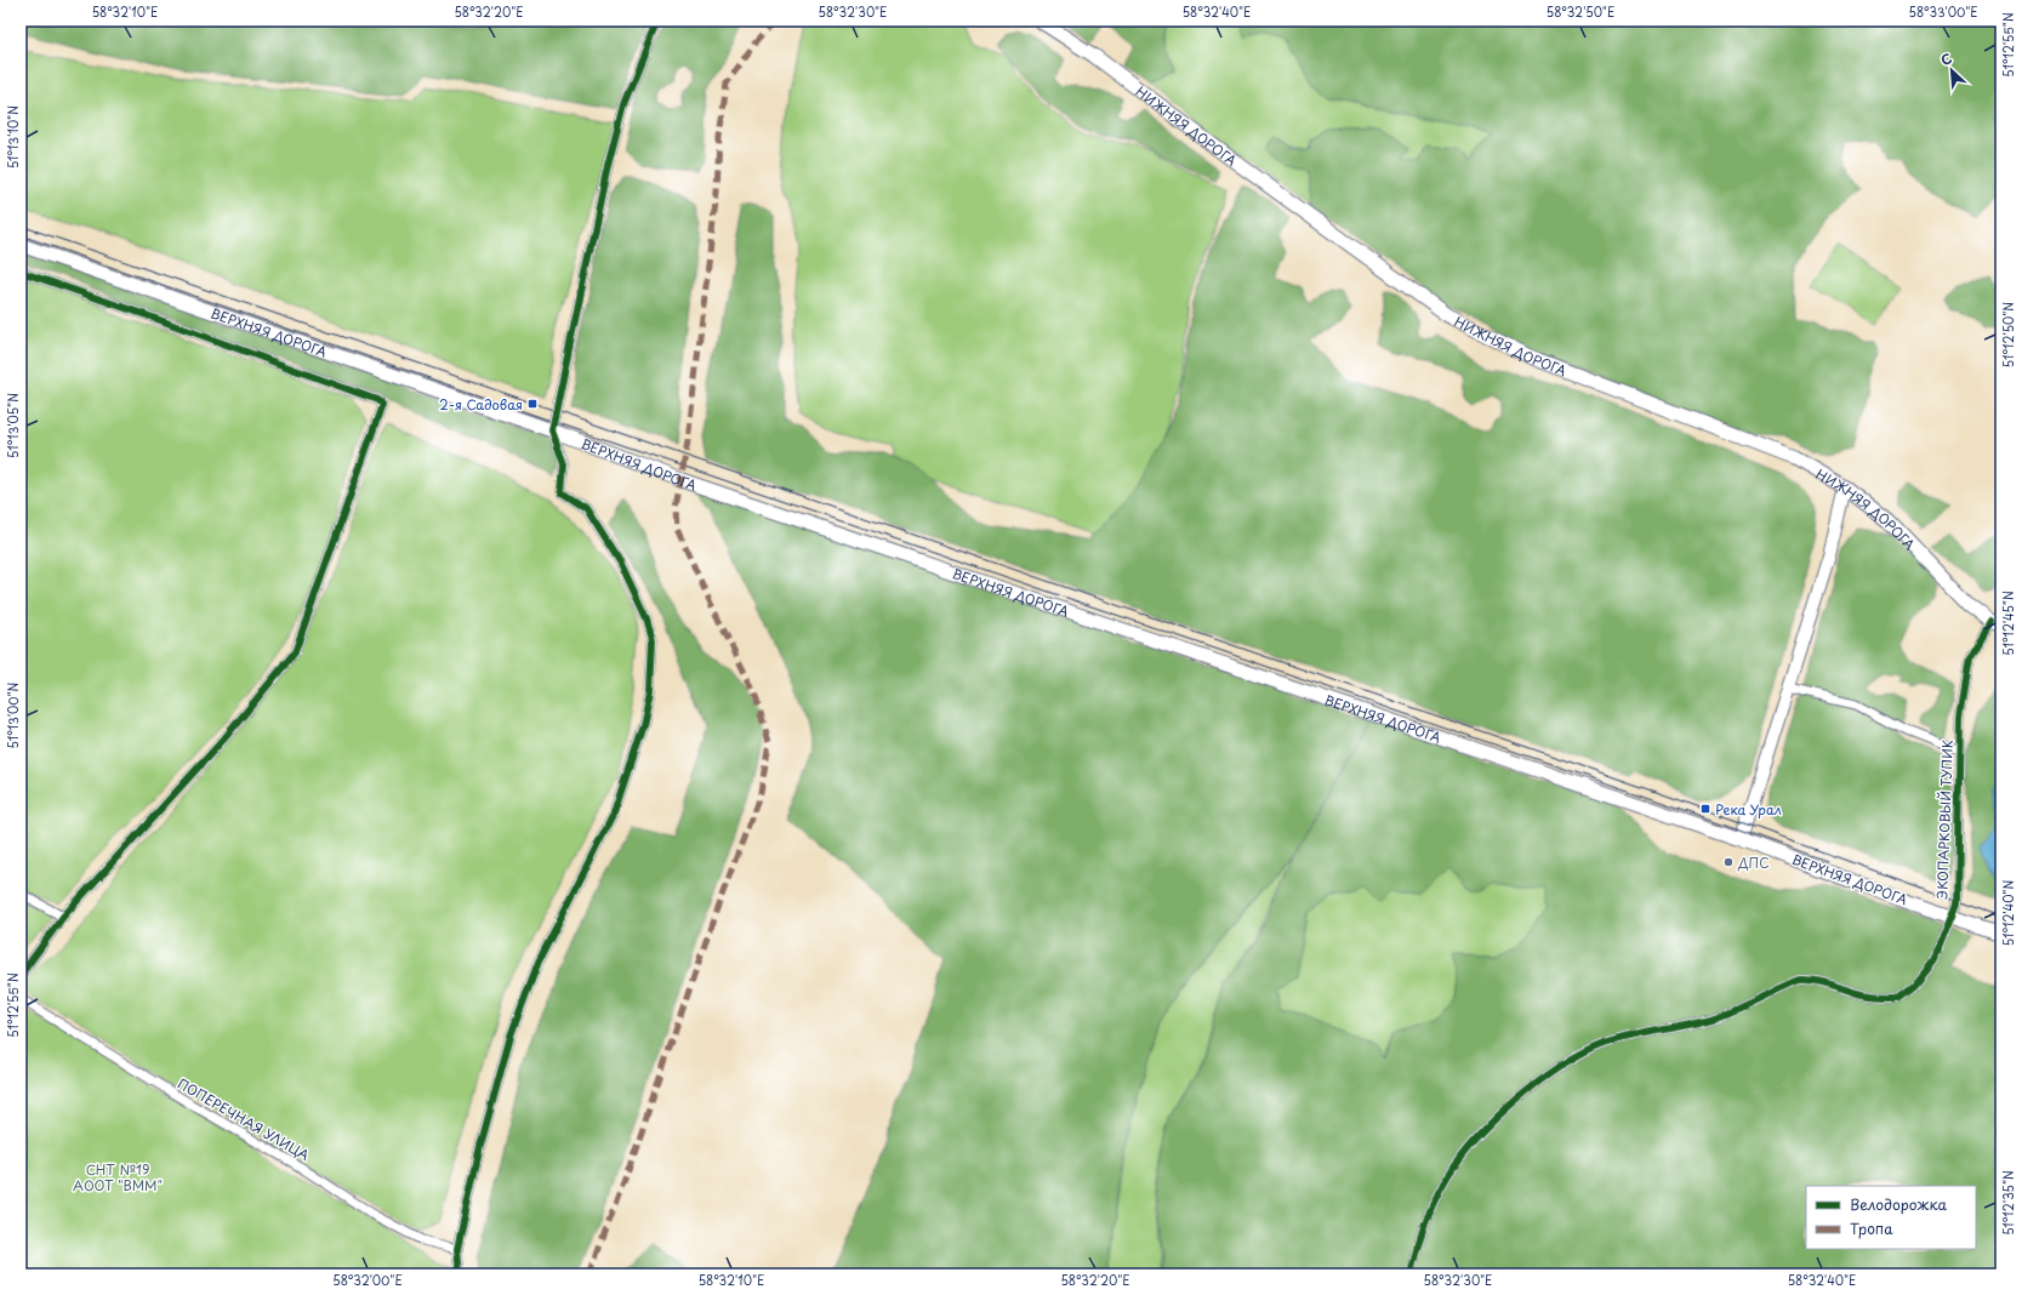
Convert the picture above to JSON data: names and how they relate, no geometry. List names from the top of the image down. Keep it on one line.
{"streets":{"main road":["НИЖНЯЯ ДОРОГА","ВЕРХНЯЯ ДОРОГА"],"street":["ЭКОПАРКОВЫЙ ТУПИК","ПОПЕРЕЧНАЯ УЛИЦА"]},"crossings":[["НИЖНЯЯ ДОРОГА","ЭКОПАРКОВЫЙ ТУПИК"]],"parks":["СНТ №19 АООТ \"ВММ\""],"places":{"transit":["2-я Садовая","Река Урал"],"other":["ДПС"]},"legend":["Велодорожка","Тропа"],"north":"top left","coordinates":["58°32'10\"E","58°32'20\"E","58°32'30\"E","58°32'40\"E","58°32'50\"E","58°33'00\"E","51°12'55\"N","51°13'10\"N","51°12'50\"N","51°13'05\"N","51°12'45\"N","51°13'00\"N","51°12'40\"N","51°12'35\"N","58°32'00\"E"]}
